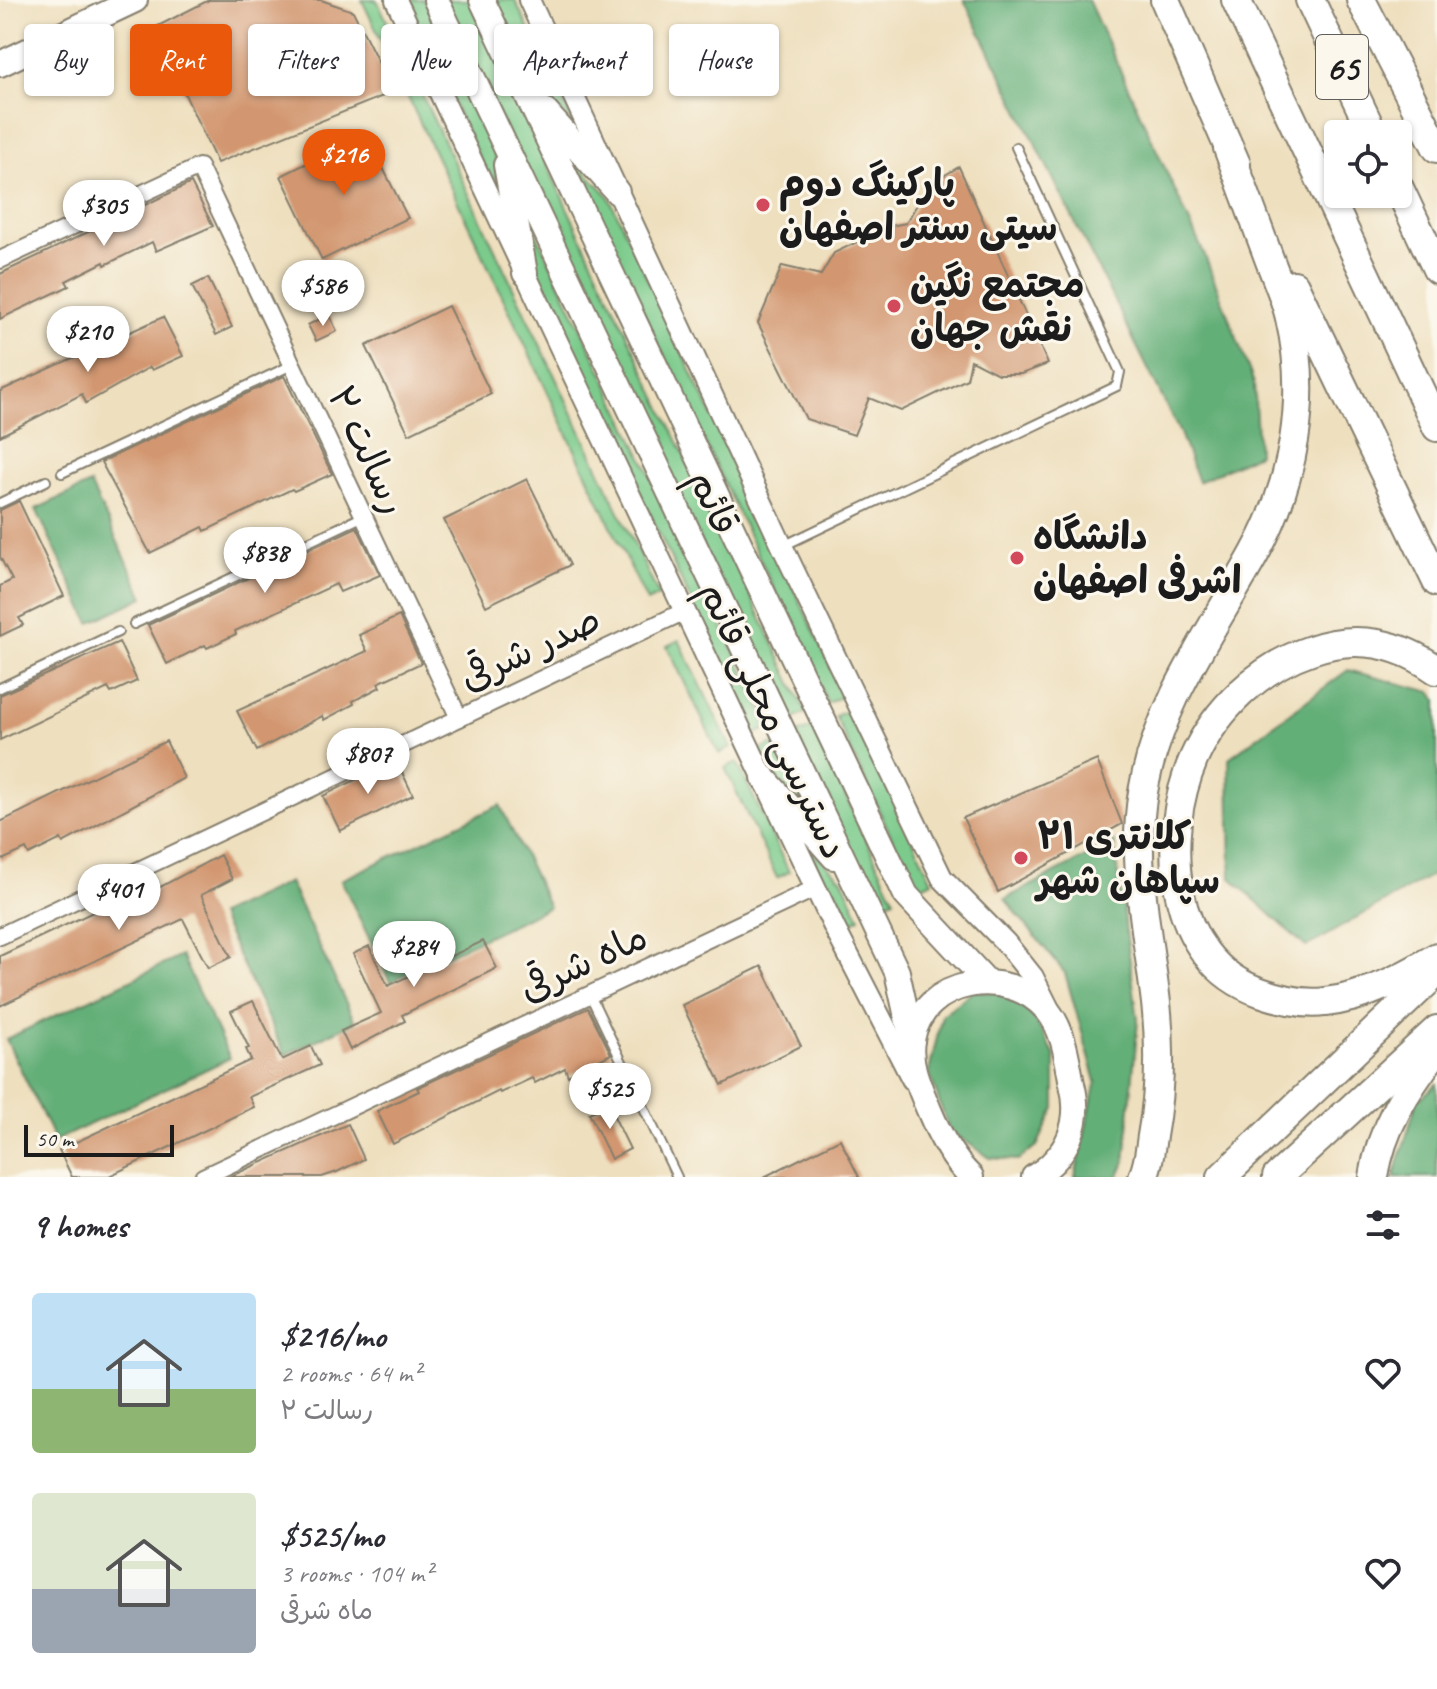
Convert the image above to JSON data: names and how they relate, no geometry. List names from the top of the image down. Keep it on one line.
{"streets":{"highway":["65"],"main road":["قائم"],"street":["رسالت ۲","صدر شرقی","دسترسی محلی قائم","ماه شرقی"]},"crossings":[["رسالت ۲","صدر شرقی"],["قائم","دسترسی محلی قائم"],["صدر شرقی","دسترسی محلی قائم"],["دسترسی محلی قائم","ماه شرقی"]],"places":["پارکینگ دوم سیتی سنتر اصفهان","مجتمع نگین نقش جهان","دانشگاه اشرفی اصفهان","کلانتری ۲۱ سپاهان شهر"],"scale_bar":"50 m","page":{"chip":["Buy","Rent","Filters","New","Apartment","House"],"price":["$216","$305","$586","$210","$838","$807","$401","$284","$525"],"scale":"50 m","heading":"9 homes","list":[{"name":"$216/mo","note":"2 rooms · 64 m² · رسالت ۲"},{"name":"$525/mo","note":"3 rooms · 104 m² · ماه شرقی"}]}}
